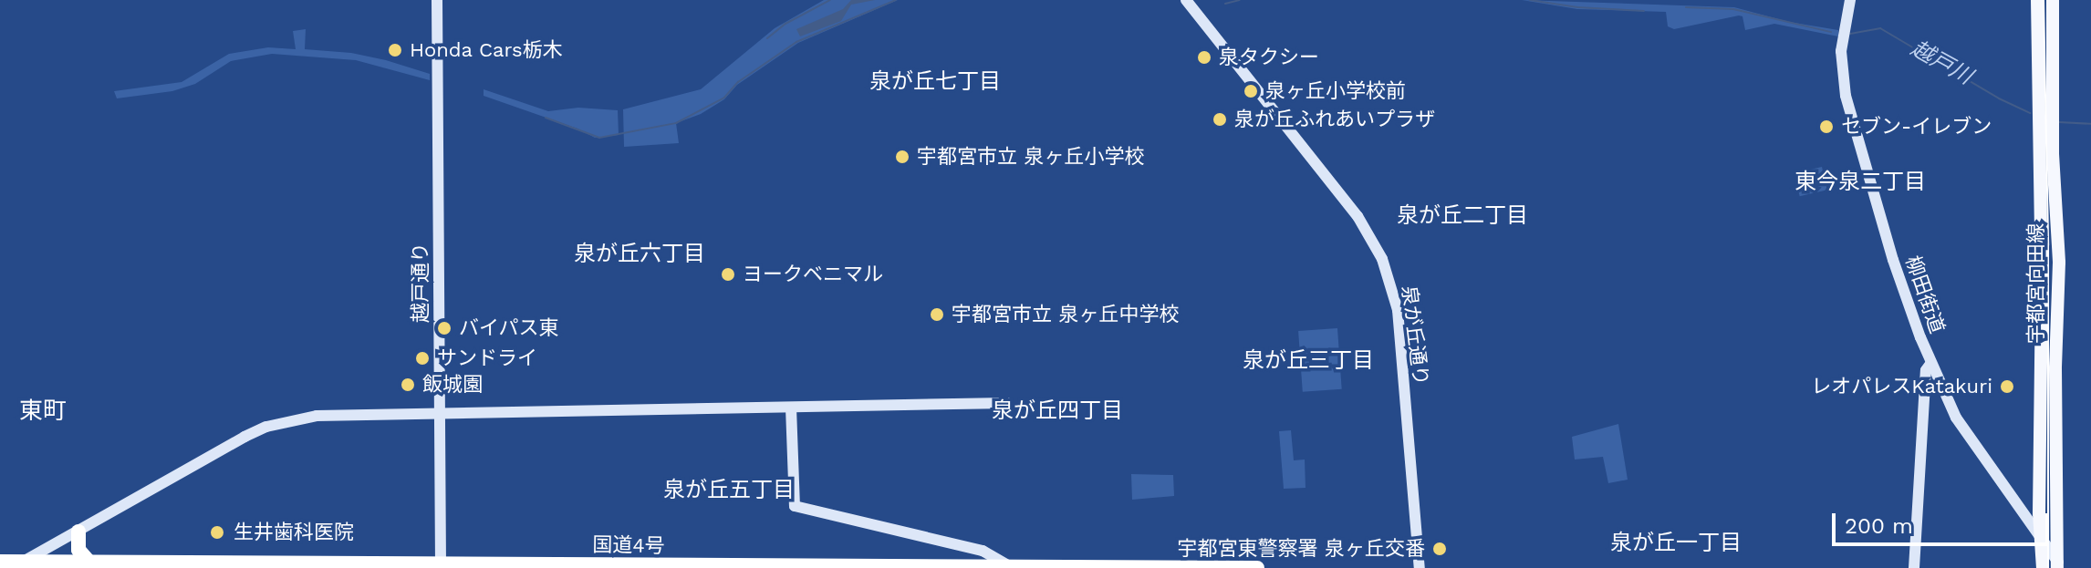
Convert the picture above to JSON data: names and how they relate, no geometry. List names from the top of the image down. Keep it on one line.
{"streets":{"highway":["国道4号"],"main road":["宇都宮向田線"],"street":["越戸通り","柳田街道","泉が丘通り"]},"crossings":[["越戸通り","国道4号"],["宇都宮向田線","柳田街道"]],"districts":["泉が丘七丁目","東今泉二丁目","泉が丘二丁目","泉が丘六丁目","泉が丘三丁目","東町","泉が丘四丁目","泉が丘五丁目","泉が丘一丁目"],"water":["越戸川"],"places":["Honda Cars栃木","泉タクシー","泉ヶ丘小学校前","泉が丘ふれあいプラザ","セブン-イレブン","宇都宮市立 泉ヶ丘小学校","ヨークベニマル","宇都宮市立 泉ヶ丘中学校","バイパス東","サンドライ","飯城園","レオパレスKatakuri","生井歯科医院","宇都宮東警察署 泉ヶ丘交番"],"scale_bar":"200 m"}
